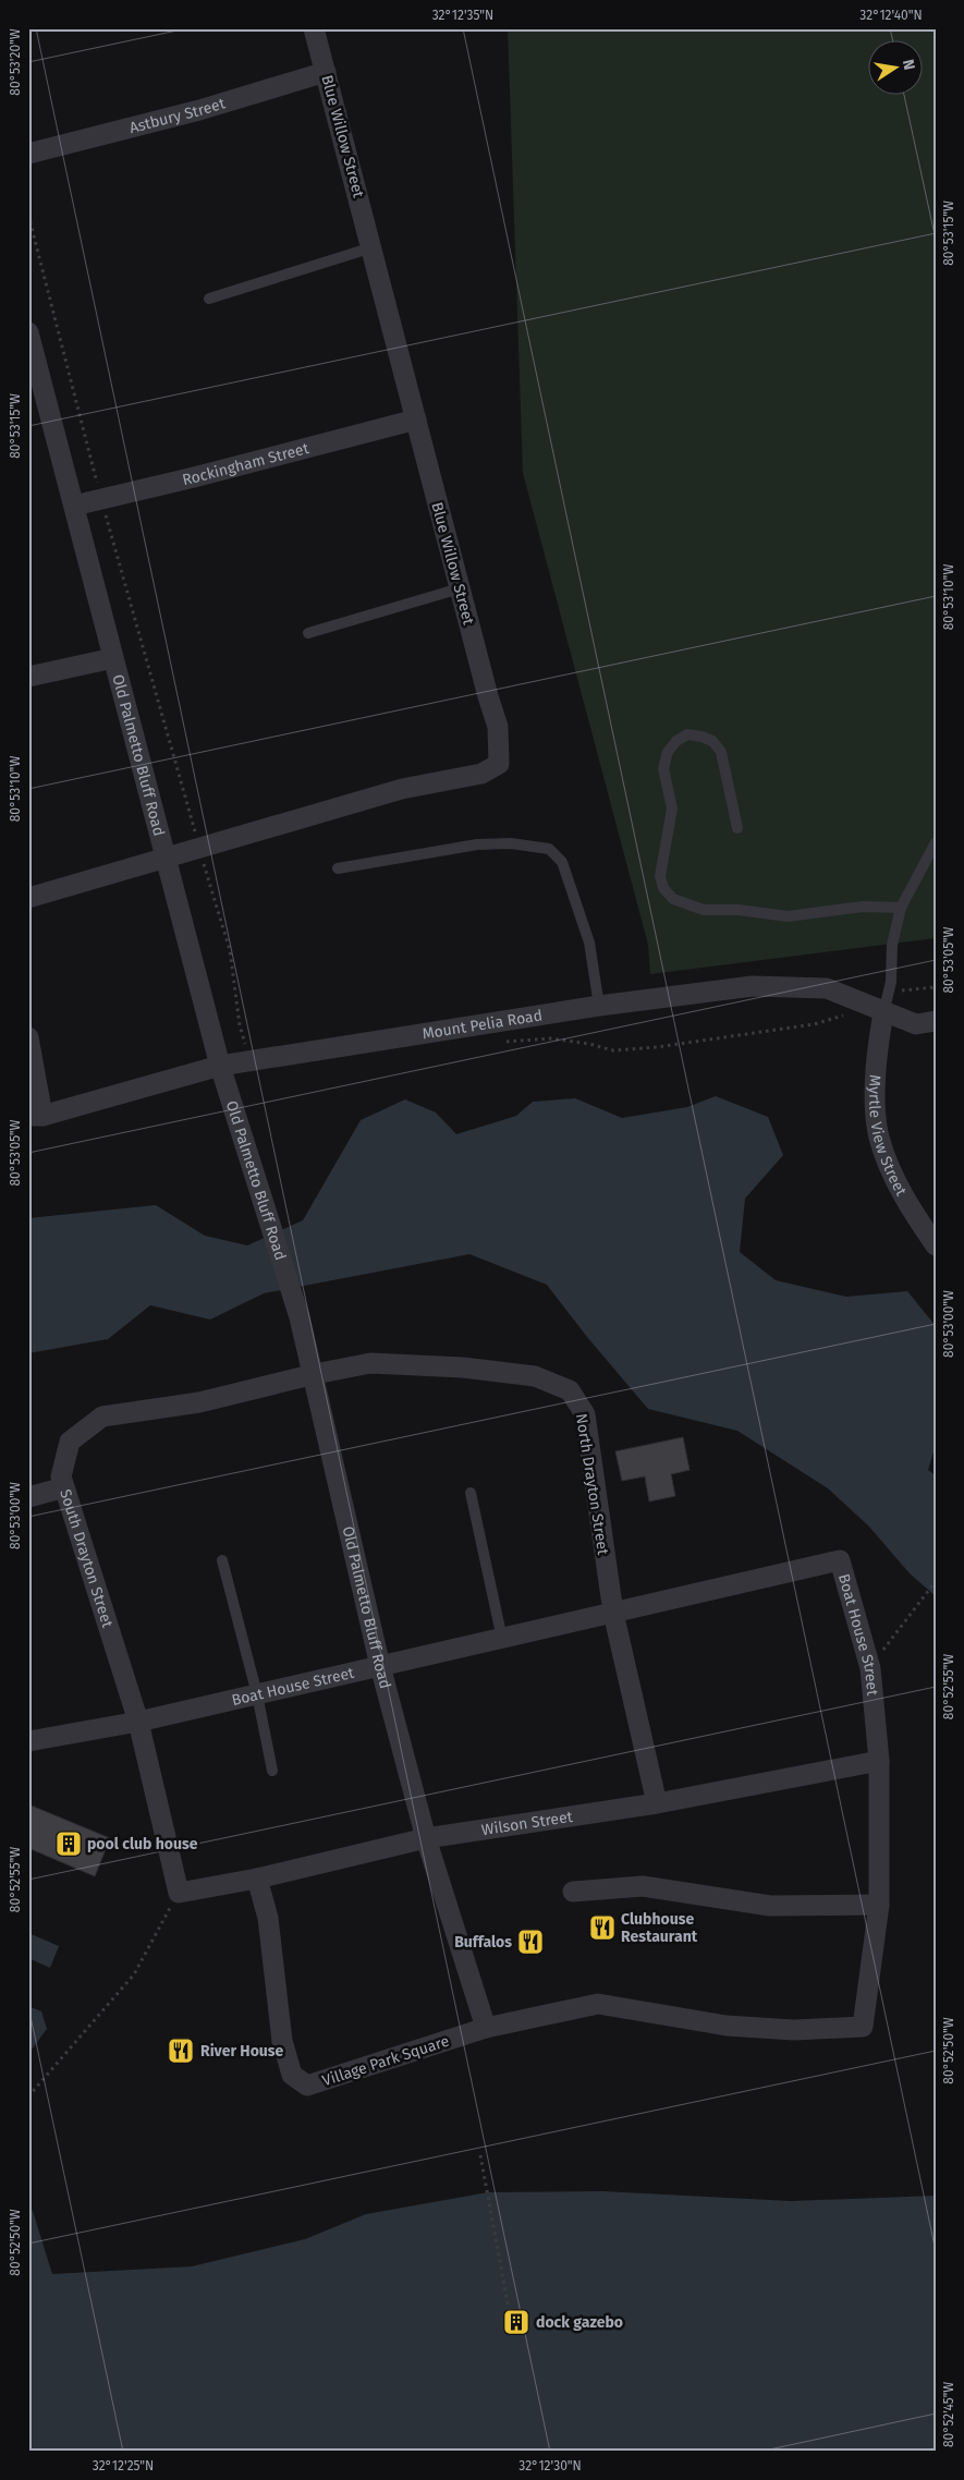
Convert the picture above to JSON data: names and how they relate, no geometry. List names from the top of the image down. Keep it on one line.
{"streets":{"street":["Astbury Street","Blue Willow Street","Rockingham Street","Old Palmetto Bluff Road","Mount Pelia Road","Myrtle View Street","North Drayton Street","South Drayton Street","Boat House Street","Wilson Street","Village Park Square"]},"crossings":[["Astbury Street","Blue Willow Street"],["Blue Willow Street","Rockingham Street"],["Blue Willow Street","Old Palmetto Bluff Road"],["Rockingham Street","Old Palmetto Bluff Road"],["Old Palmetto Bluff Road","Mount Pelia Road"],["Old Palmetto Bluff Road","North Drayton Street"],["Old Palmetto Bluff Road","South Drayton Street"],["Old Palmetto Bluff Road","Boat House Street"],["Old Palmetto Bluff Road","Wilson Street"],["Old Palmetto Bluff Road","Village Park Square"],["Mount Pelia Road","Myrtle View Street"],["North Drayton Street","South Drayton Street"],["North Drayton Street","Boat House Street"],["North Drayton Street","Wilson Street"],["South Drayton Street","Boat House Street"],["South Drayton Street","Wilson Street"],["Boat House Street","Wilson Street"],["Boat House Street","Village Park Square"],["Wilson Street","Village Park Square"]],"places":{"building":["pool club house","dock gazebo"],"restaurant":["Clubhouse Restaurant","Buffalos","River House"]},"north":"right","coordinates":["32°12'35\"N","32°12'40\"N","80°53'20\"W","80°53'15\"W","80°53'10\"W","80°53'05\"W","80°53'00\"W","80°52'55\"W","80°52'50\"W","80°52'45\"W","32°12'25\"N","32°12'30\"N"]}
